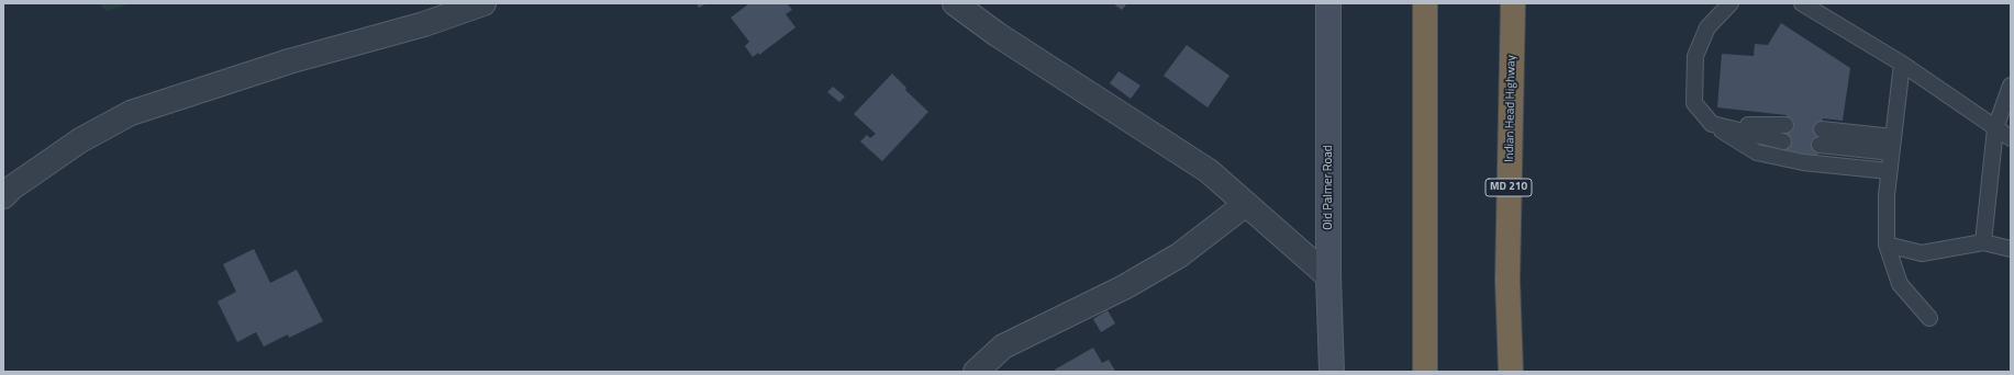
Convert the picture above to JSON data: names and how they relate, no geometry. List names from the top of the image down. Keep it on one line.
{"streets":{"highway":["Indian Head Highway","MD 210"],"street":["Old Palmer Road"]}}
